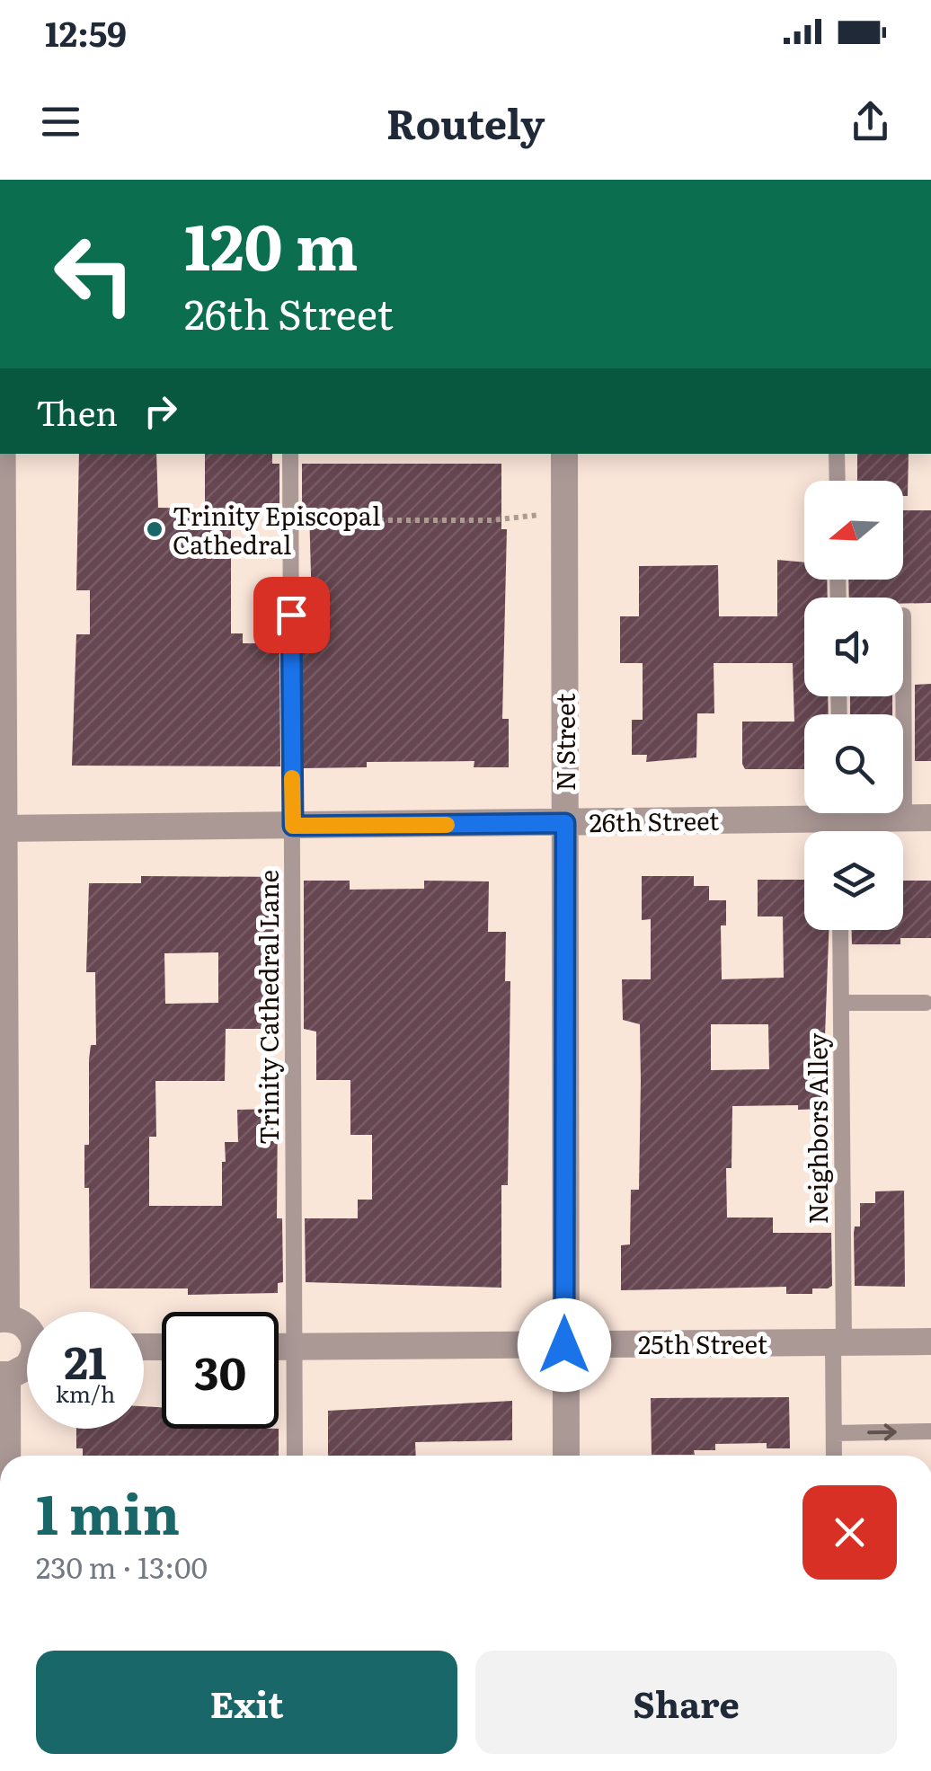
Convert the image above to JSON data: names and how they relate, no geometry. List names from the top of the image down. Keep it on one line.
{"streets":{"street":["N Street","26th Street","25th Street"],"lane":["Trinity Cathedral Lane","Neighbors Alley"]},"crossings":[["N Street","26th Street"],["N Street","25th Street"],["26th Street","Trinity Cathedral Lane"],["Trinity Cathedral Lane","25th Street"],["Neighbors Alley","25th Street"]],"places":["Trinity Episcopal Cathedral"],"north":"left","page":{"status":"12:59","header":"Routely","turn":["120 m","26th Street"],"then":"Then","speed":"21 km/h","limit":"30","heading":["1 min","230 m · 13:00"],"buttons":["Exit","Share"]}}
